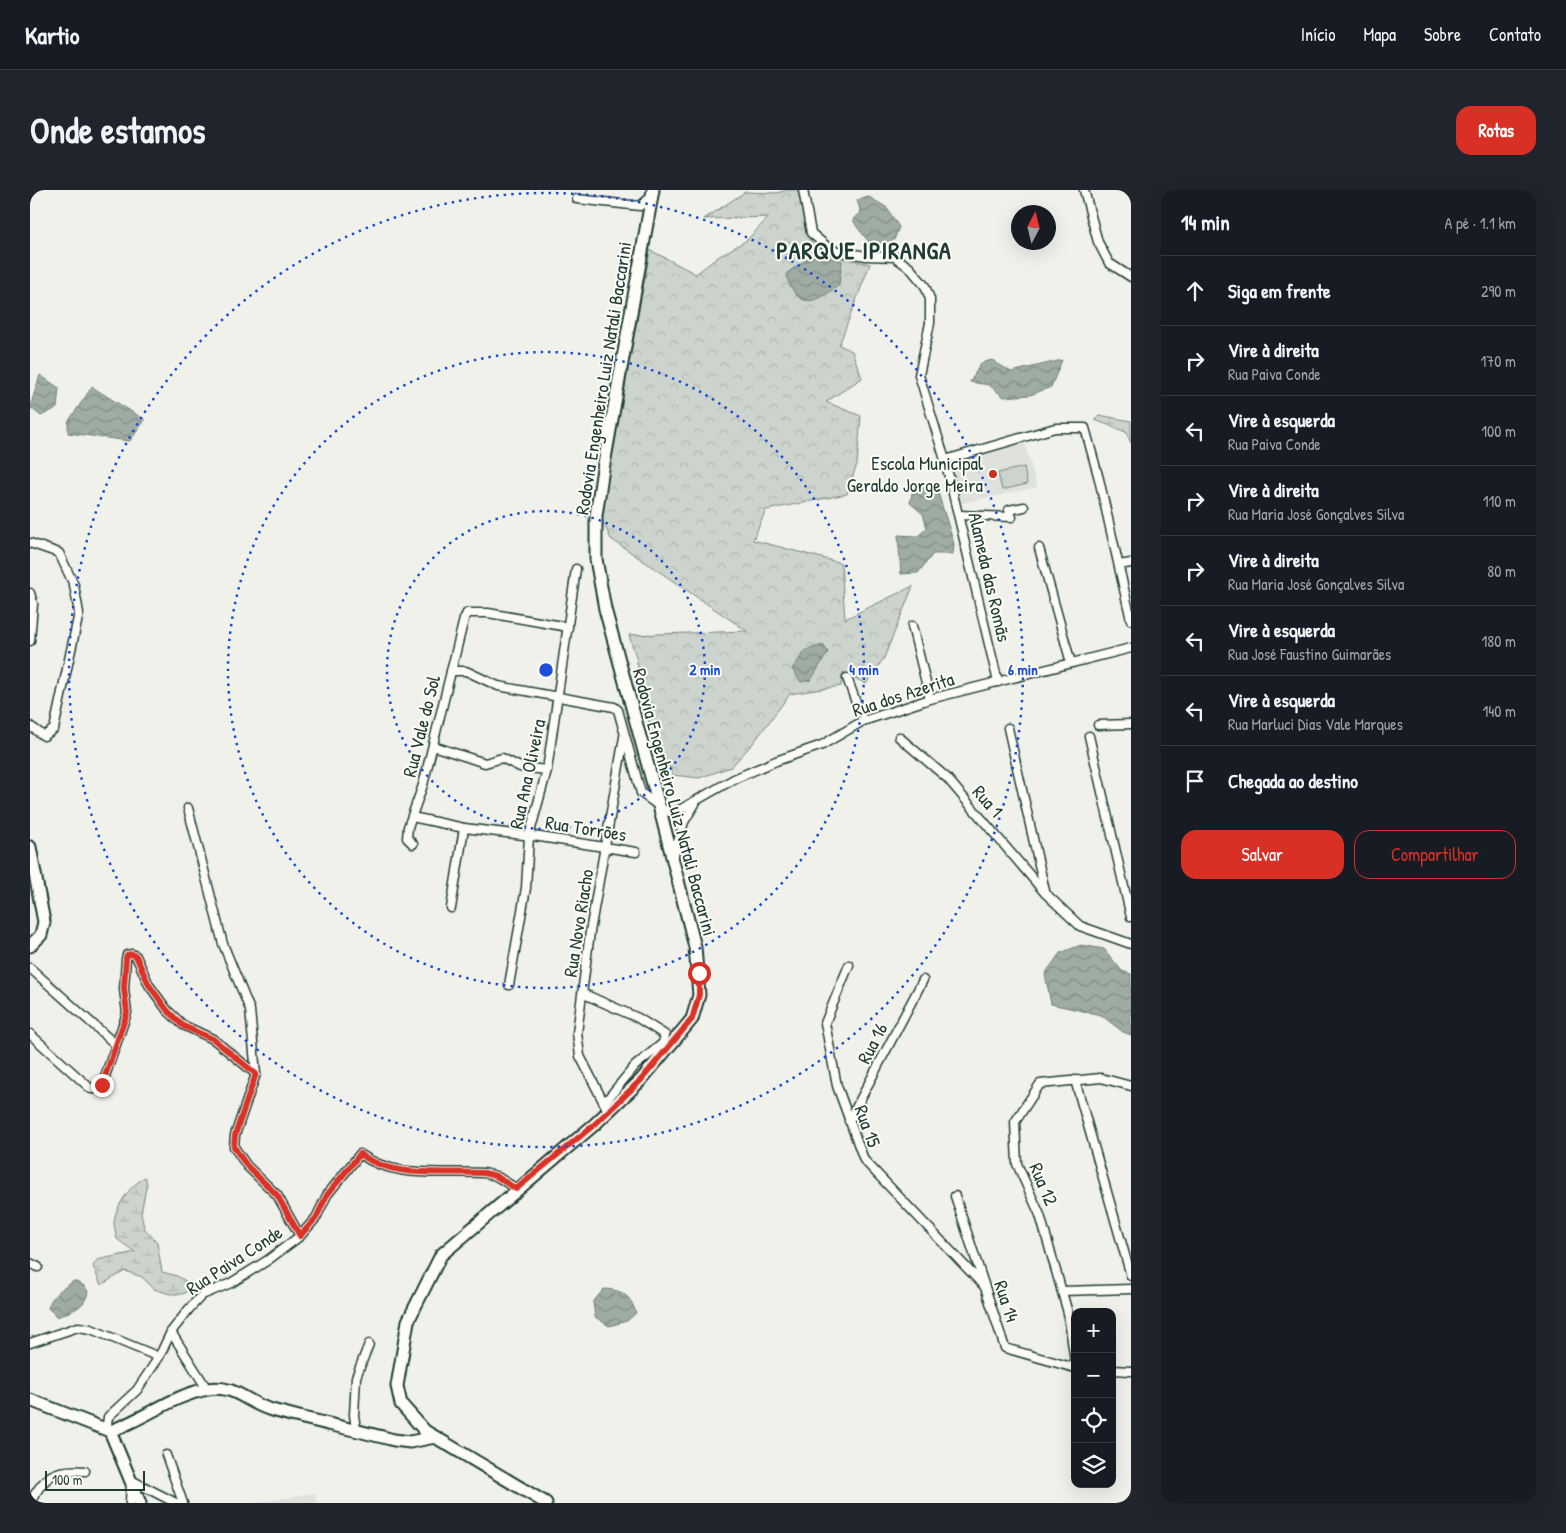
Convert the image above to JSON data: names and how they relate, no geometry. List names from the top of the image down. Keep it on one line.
{"streets":{"main road":["Rodovia Engenheiro Luiz Natali Baccarini"],"street":["Alameda das Romãs","Rua dos Azerita","Rua Vale do Sol","Rua Ana Oliveira","Rua 1","Rua Torrões","Rua Novo Riacho","Rua 16","Rua 15","Rua 12","Rua Paiva Conde","Rua 14"]},"crossings":[["Rodovia Engenheiro Luiz Natali Baccarini","Rua dos Azerita"],["Rodovia Engenheiro Luiz Natali Baccarini","Rua Novo Riacho"],["Rodovia Engenheiro Luiz Natali Baccarini","Rua Paiva Conde"],["Alameda das Romãs","Rua dos Azerita"],["Rua Vale do Sol","Rua Ana Oliveira"],["Rua Vale do Sol","Rua Torrões"],["Rua Ana Oliveira","Rua Torrões"],["Rua Torrões","Rua Novo Riacho"],["Rua 16","Rua 15"],["Rua 15","Rua 14"]],"districts":["PARQUE IPIRANGA"],"places":["Escola Municipal Geraldo Jorge Meira"],"scale_bar":"100 m","north":"top","page":{"header":"Kartio","nav":["Início","Mapa","Sobre","Contato"],"buttons":["Rotas",["Salvar","Compartilhar"]],"title":"Onde estamos","heading":["14 min","A pé · 1.1 km"],"list":[["Siga em frente","290 m"],["Vire à direita","Rua Paiva Conde","170 m"],["Vire à esquerda","Rua Paiva Conde","100 m"],["Vire à direita","Rua Maria José Gonçalves Silva","110 m"],["Vire à direita","Rua Maria José Gonçalves Silva","80 m"],["Vire à esquerda","Rua José Faustino Guimarães","180 m"],["Vire à esquerda","Rua Marluci Dias Vale Marques","140 m"],"Chegada ao destino"],"map_buttons":["+","−"],"scale":"100 m"},"rings":["2 min","4 min","6 min"]}
